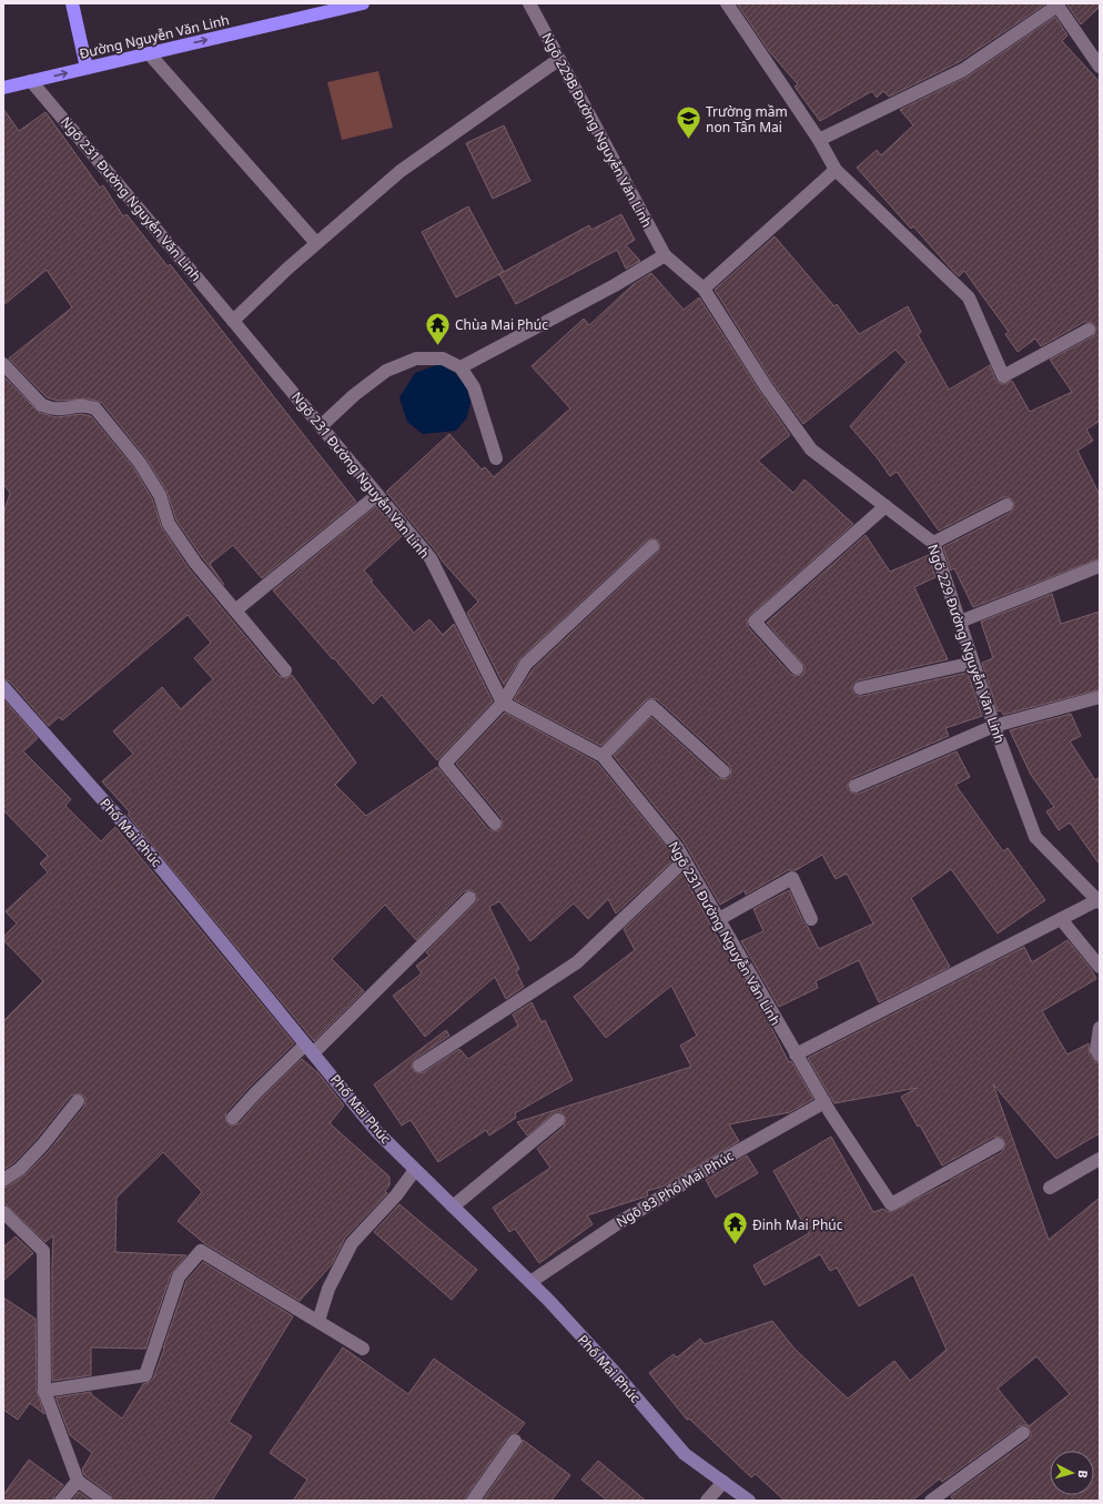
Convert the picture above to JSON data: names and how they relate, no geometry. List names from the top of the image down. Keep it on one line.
{"streets":{"highway":["Đường Nguyễn Văn Linh"],"street":["Ngõ 229B Đường Nguyễn Văn Linh","Ngõ 231 Đường Nguyễn Văn Linh","Ngõ 229 Đường Nguyễn Văn Linh","Phố Mai Phúc","Ngõ 83 Phố Mai Phúc"]},"crossings":[["Đường Nguyễn Văn Linh","Ngõ 231 Đường Nguyễn Văn Linh"],["Ngõ 229B Đường Nguyễn Văn Linh","Ngõ 229 Đường Nguyễn Văn Linh"],["Ngõ 231 Đường Nguyễn Văn Linh","Ngõ 83 Phố Mai Phúc"],["Phố Mai Phúc","Ngõ 83 Phố Mai Phúc"]],"one_way":["Đường Nguyễn Văn Linh"],"places":{"school or university":["Trường mầm non Tân Mai"],"temple":["Chùa Mai Phúc","Đinh Mai Phúc"]},"north":"right"}
